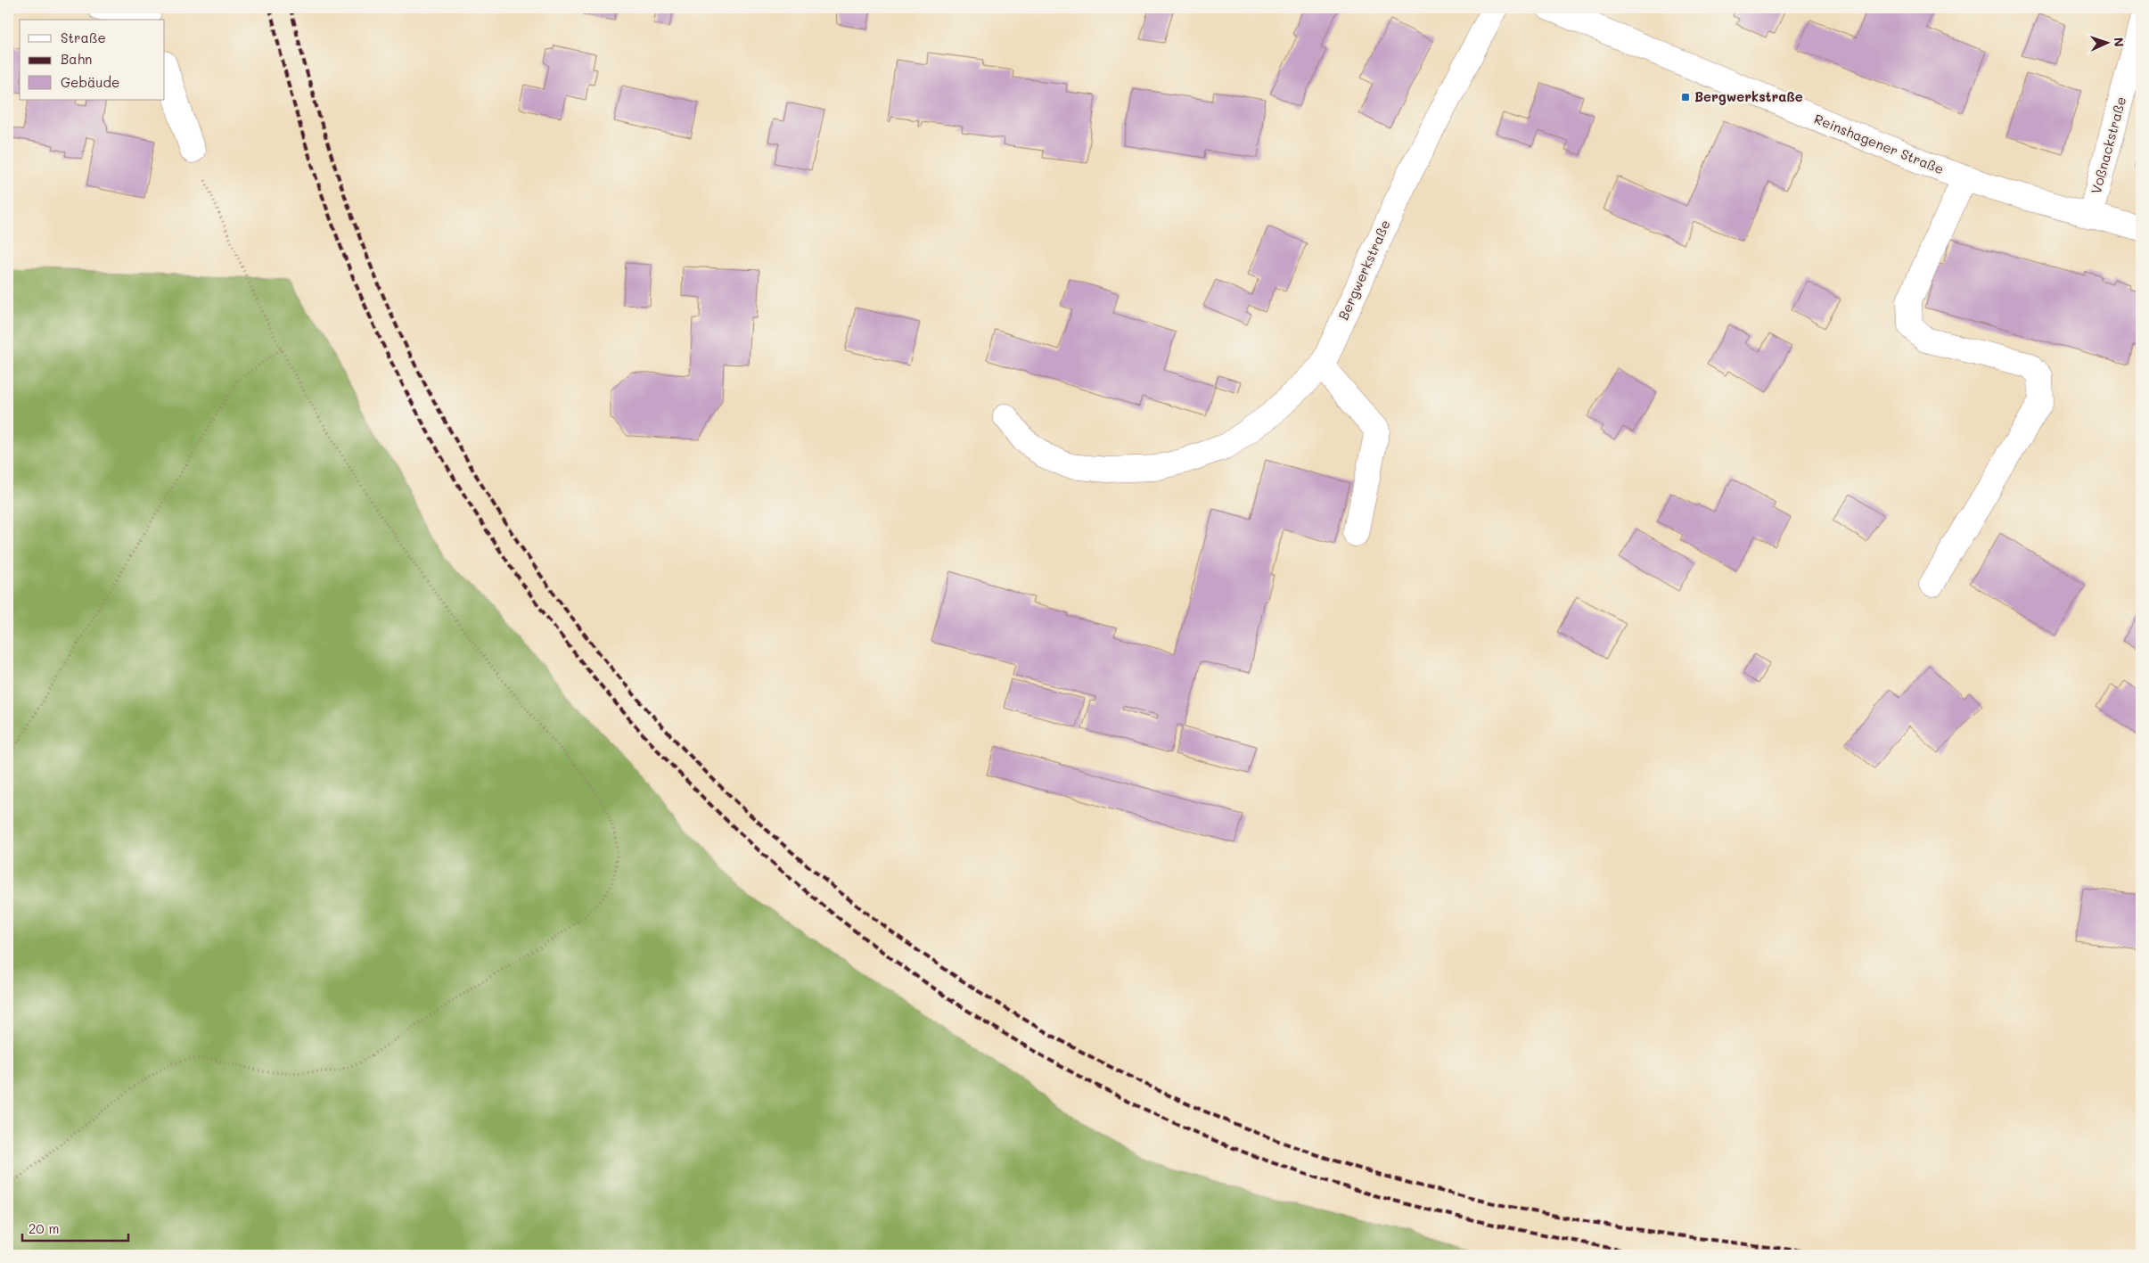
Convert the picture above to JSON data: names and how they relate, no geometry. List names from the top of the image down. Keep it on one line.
{"streets":{"street":["Reinshagener Straße","Voßnackstraße","Bergwerkstraße"]},"crossings":[["Reinshagener Straße","Voßnackstraße"]],"places":{"transit":["Bergwerkstraße"]},"legend":["Straße","Bahn","Gebäude"],"scale_bar":"20 m","north":"right"}
